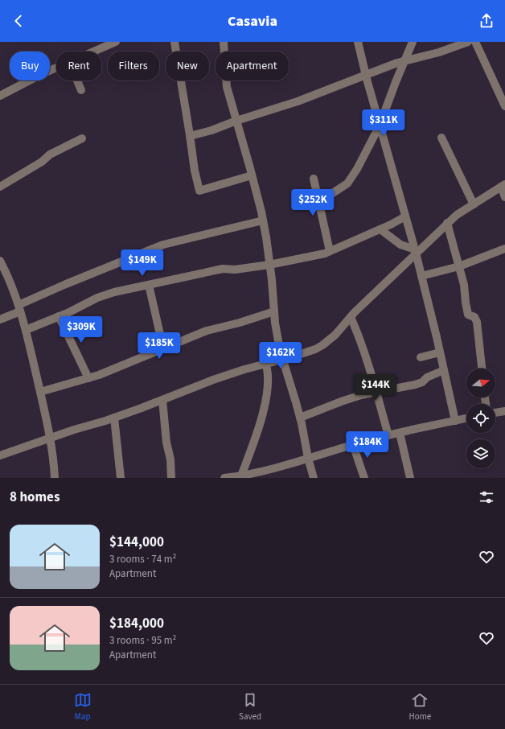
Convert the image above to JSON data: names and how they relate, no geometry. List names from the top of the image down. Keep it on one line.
{"north":"right","page":{"header":"Casavia","chip":["Buy","Rent","Filters","New","Apartment"],"price":["$311K","$252K","$149K","$309K","$185K","$162K","$144K","$184K"],"heading":"8 homes","list":[{"name":"$144,000","note":"3 rooms · 74 m² · Apartment"},{"name":"$184,000","note":"3 rooms · 95 m² · Apartment"}],"tabs":["Map","Saved","Home"]}}
